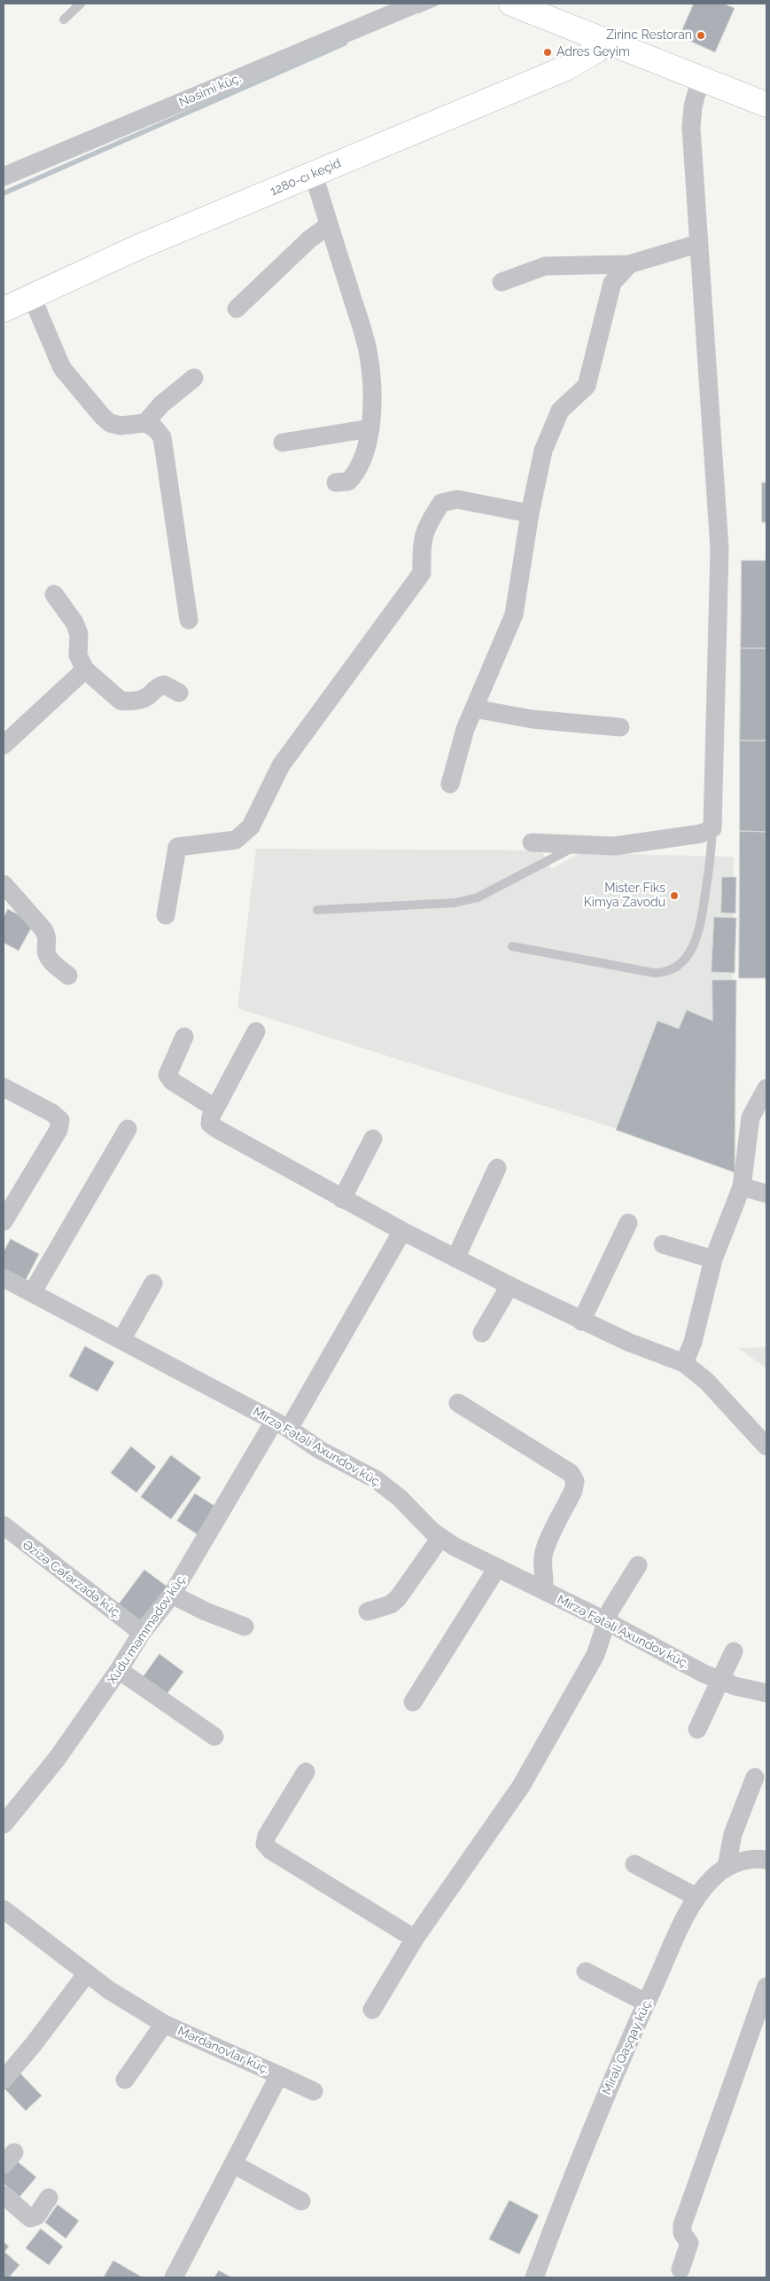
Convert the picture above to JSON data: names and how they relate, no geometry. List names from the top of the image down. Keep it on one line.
{"streets":{"street":["Nəsimi küç.","1280-cı keçid","Mirzə Fətəli Axundov küç.","Əzizə Cəfərzadə küç.","Xudu məmmədov küç.","Mirəli Qaşqay küç.","Mərdanovlar küç."]},"crossings":[["Mirzə Fətəli Axundov küç.","Xudu məmmədov küç."],["Əzizə Cəfərzadə küç.","Xudu məmmədov küç."]],"places":["Zirinc Restoran","Adres Geyim","Mister Fiks Kimya Zavodu"]}
